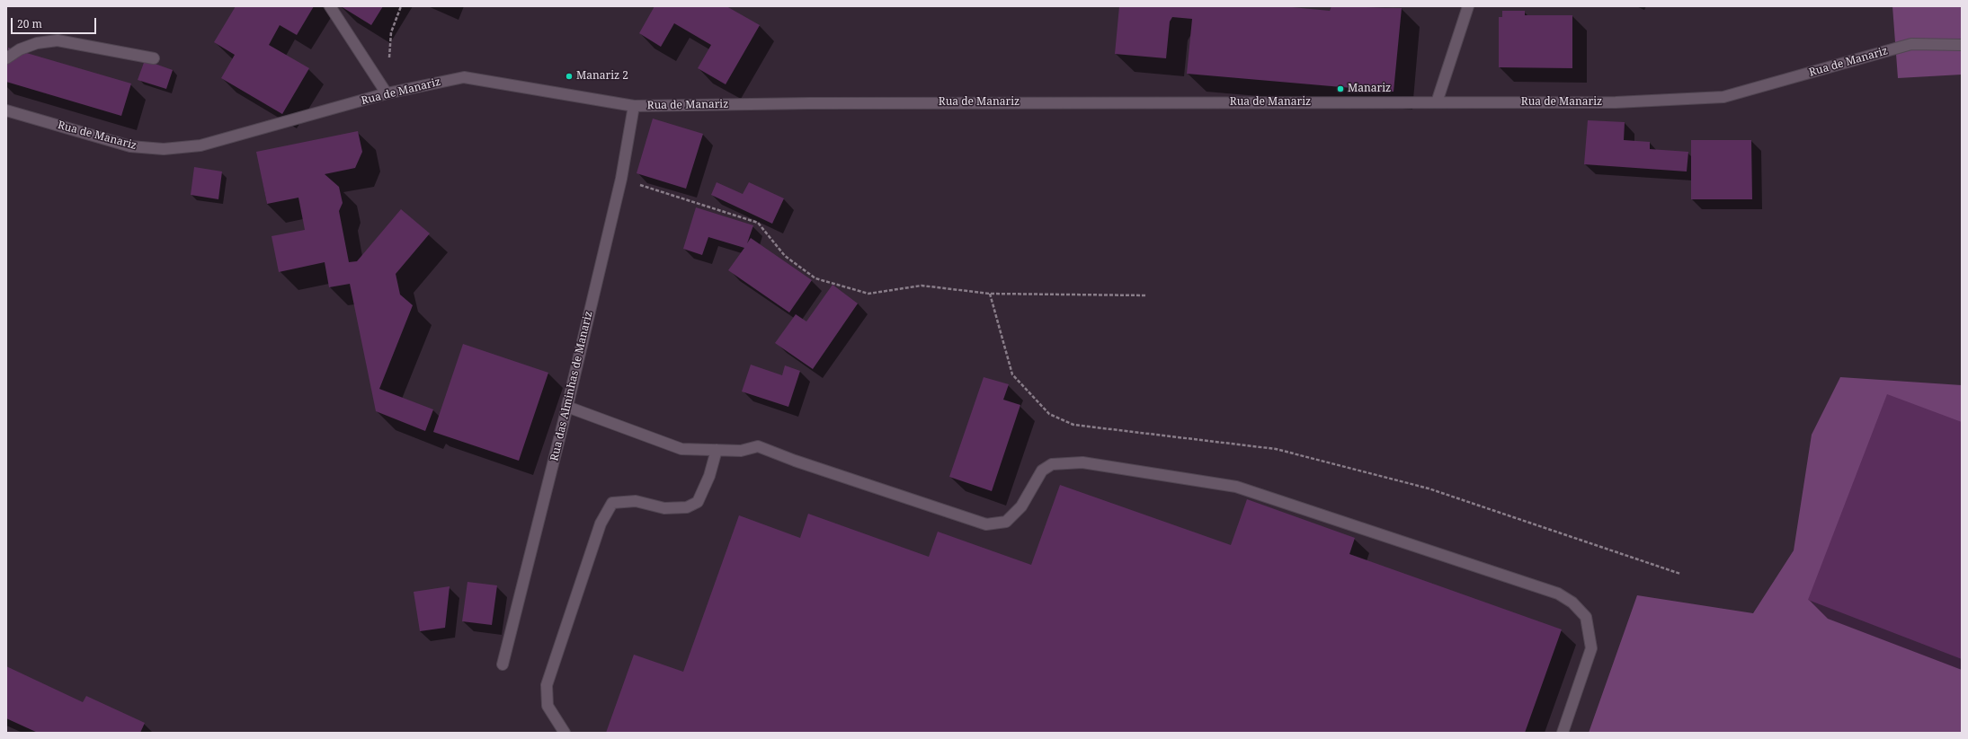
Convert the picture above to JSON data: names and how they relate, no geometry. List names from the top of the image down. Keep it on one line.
{"streets":{"street":["Rua de Manariz","Rua das Alminhas de Manariz"]},"crossings":[["Rua de Manariz","Rua das Alminhas de Manariz"]],"places":["Manariz 2","Manariz"],"scale_bar":"20 m"}
